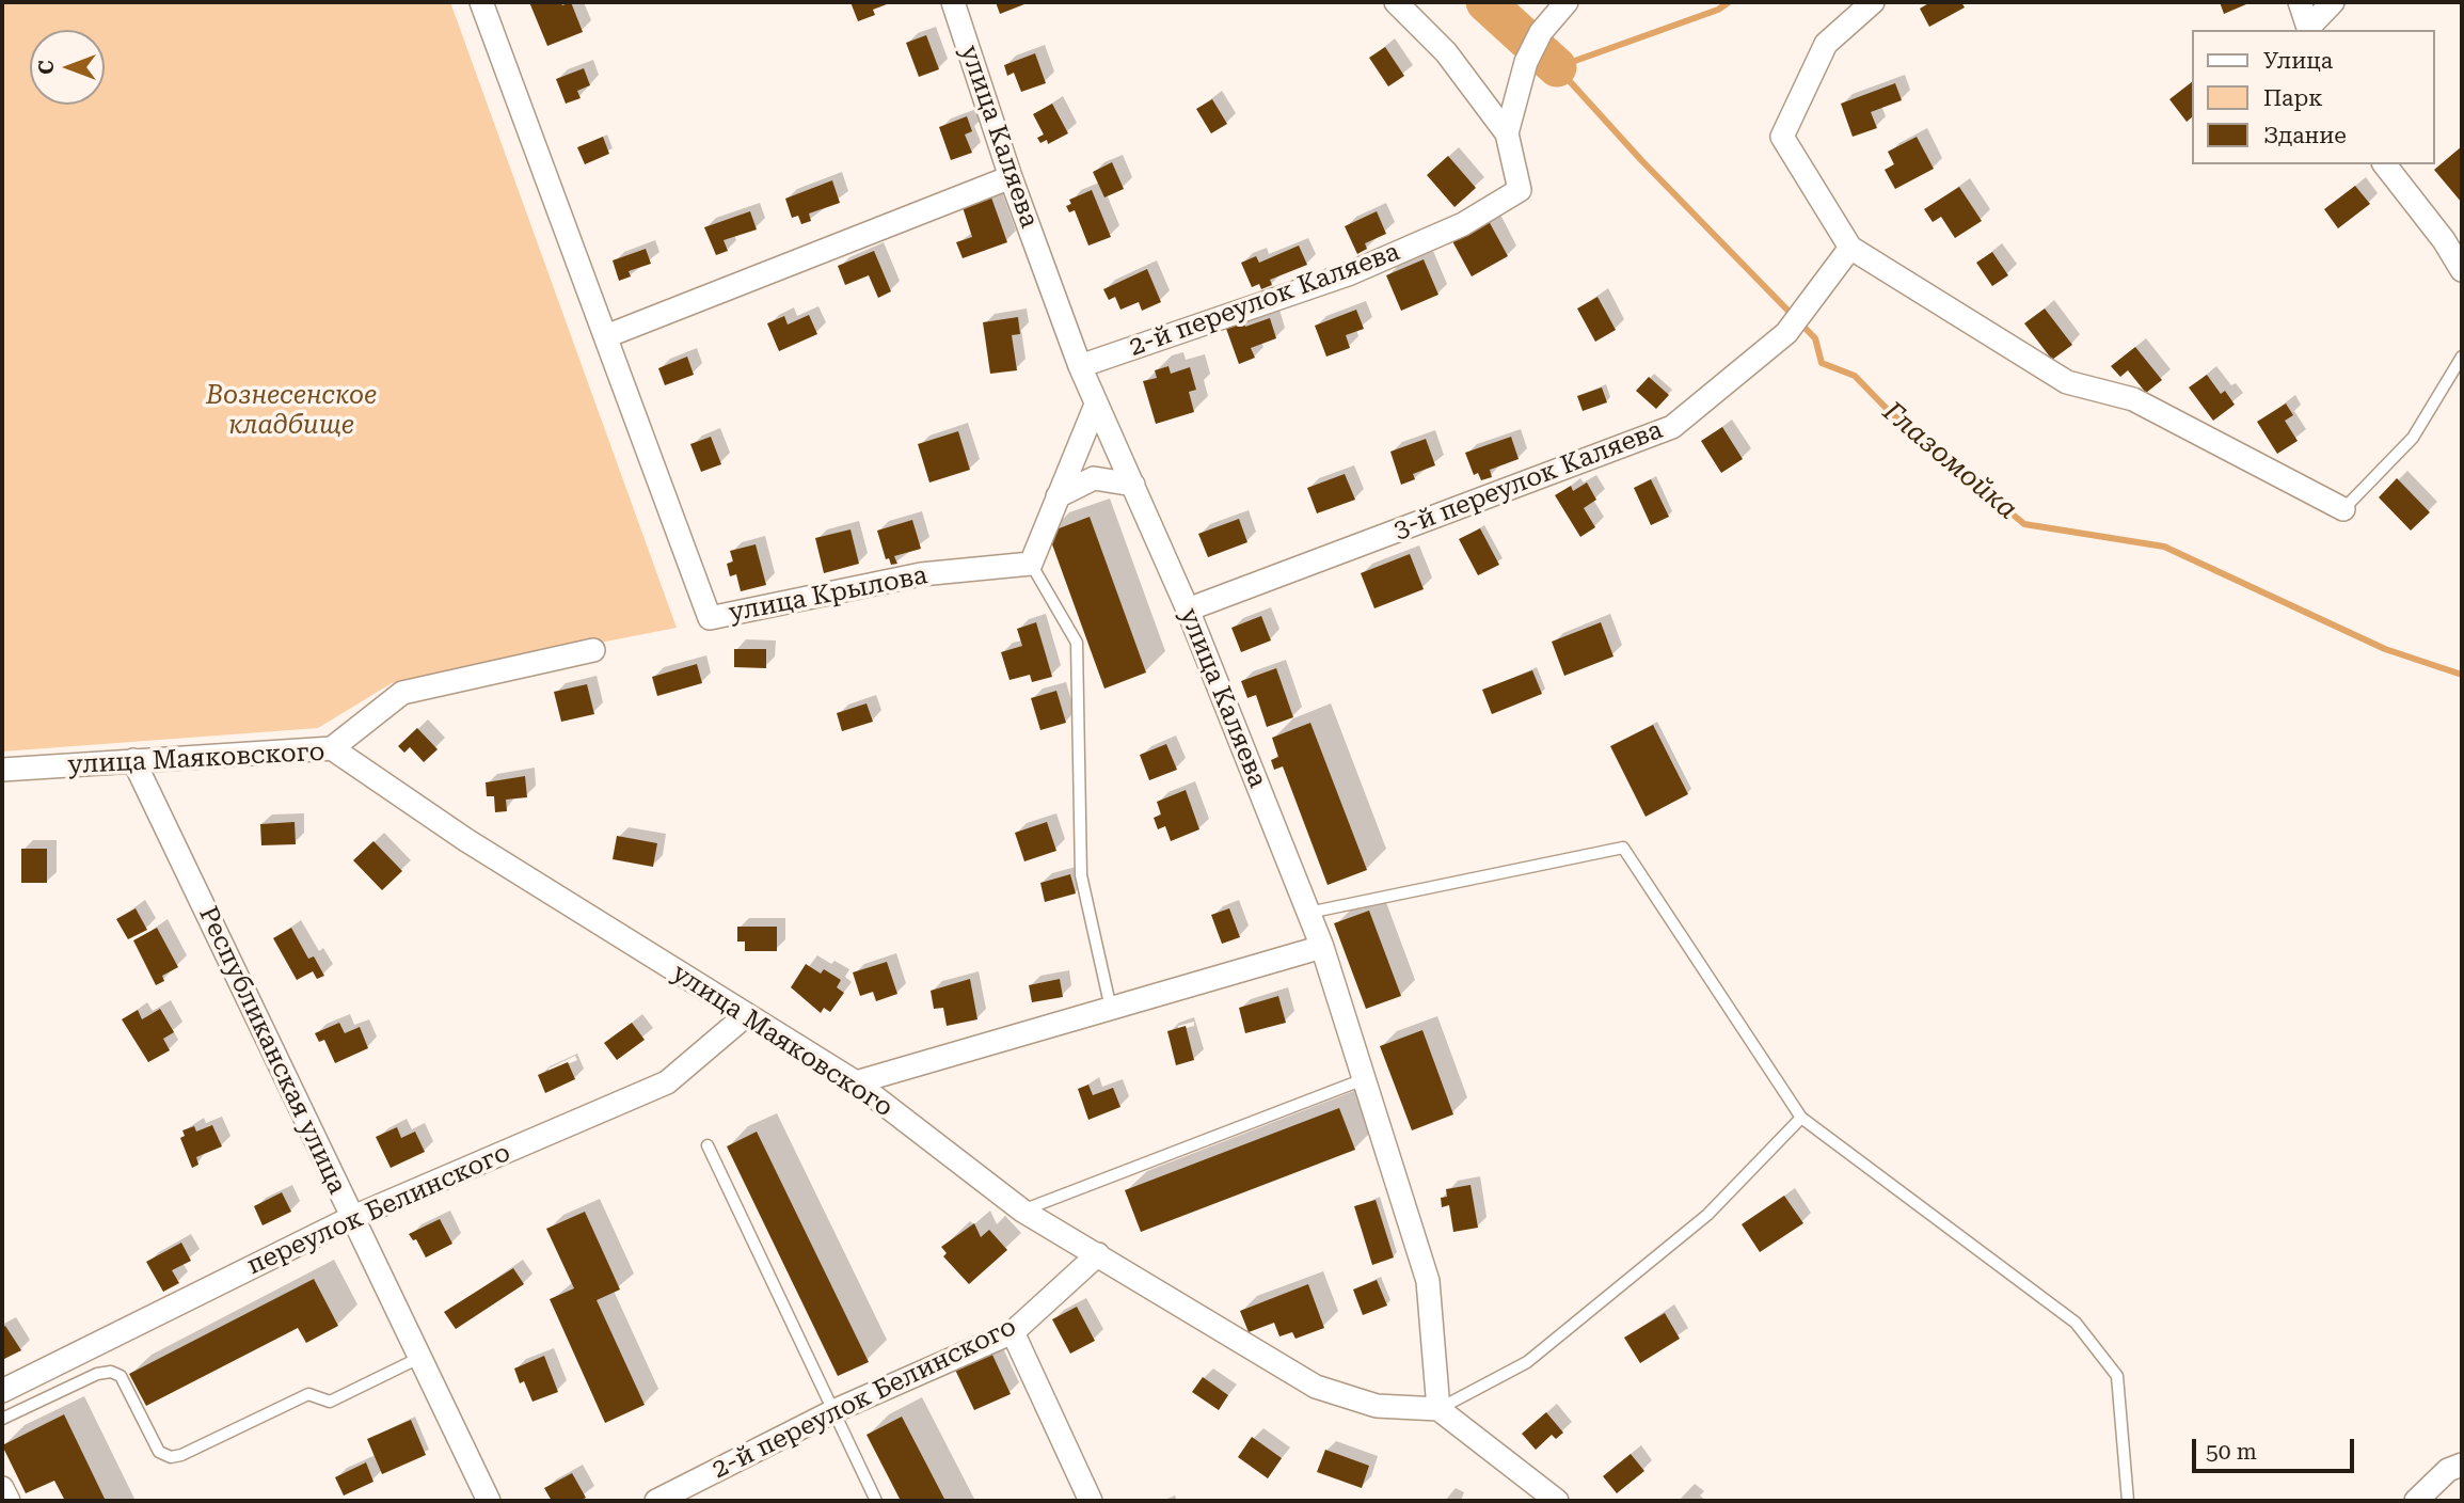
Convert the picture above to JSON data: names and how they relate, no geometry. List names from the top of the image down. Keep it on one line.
{"streets":{"street":["улица Каляева","2-й переулок Каляева","3-й переулок Каляева","улица Крылова","улица Маяковского","Республиканская улица","переулок Белинского","2-й переулок Белинского"]},"crossings":[["улица Каляева","2-й переулок Каляева"],["улица Каляева","3-й переулок Каляева"],["улица Каляева","улица Маяковского"],["улица Маяковского","Республиканская улица"],["улица Маяковского","переулок Белинского"],["улица Маяковского","2-й переулок Белинского"],["Республиканская улица","переулок Белинского"]],"water":["Глазомойка"],"parks":["Вознесенское кладбище"],"legend":["Улица","Парк","Здание"],"scale_bar":"50 m","north":"left"}
